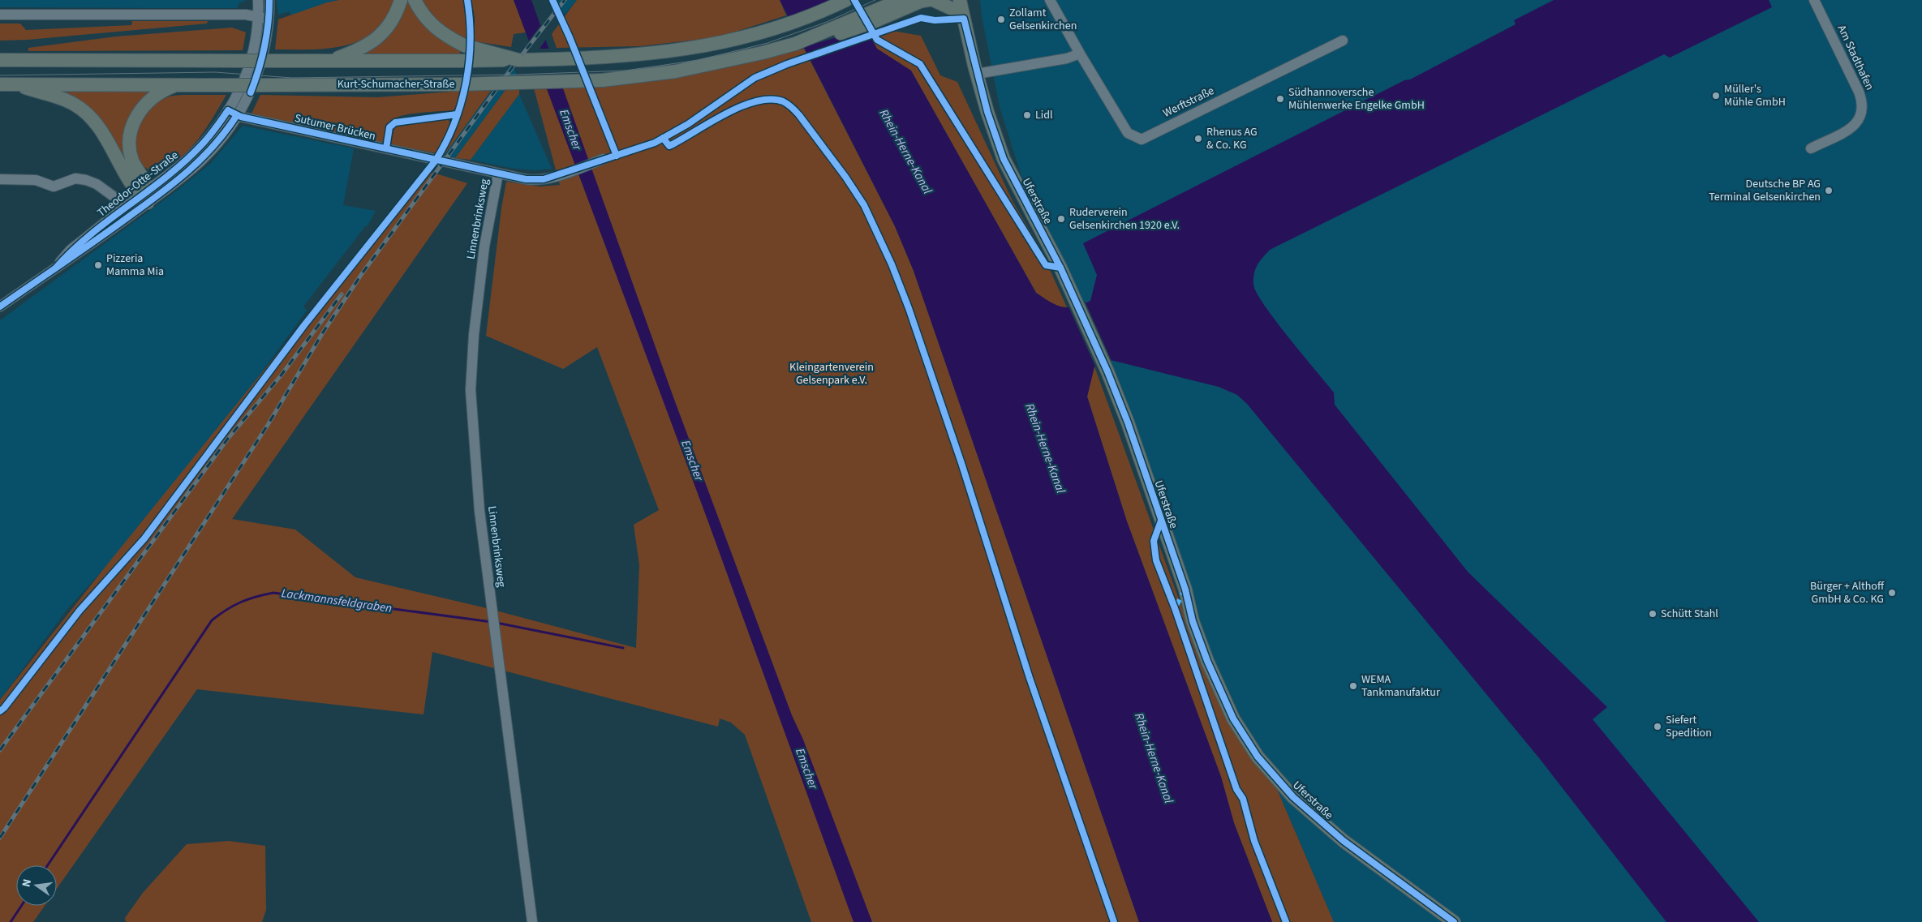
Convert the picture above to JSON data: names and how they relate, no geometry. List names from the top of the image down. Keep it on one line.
{"streets":{"main road":["Kurt-Schumacher-Straße","Uferstraße"],"street":["Am Stadthafen","Werftstraße","Sutumer Brücken","Theodor-Otte-Straße","Linnenbrinksweg"]},"crossings":[["Sutumer Brücken","Theodor-Otte-Straße"],["Sutumer Brücken","Linnenbrinksweg"]],"water":["Emscher","Rhein-Herne-Kanal","Lackmannsfeldgraben"],"parks":["Kleingartenverein Gelsenpark e.V."],"places":["Zollamt Gelsenkirchen","Müller's Mühle GmbH","Südhannoversche Mühlenwerke Engelke GmbH","Lidl","Rhenus AG & Co. KG","Deutsche BP AG Terminal Gelsenkirchen","Ruderverein Gelsenkirchen 1920 e.V.","Pizzeria Mamma Mia","Bürger + Althoff GmbH & Co. KG","Schütt Stahl","WEMA Tankmanufaktur","Siefert Spedition"],"north":"left"}
